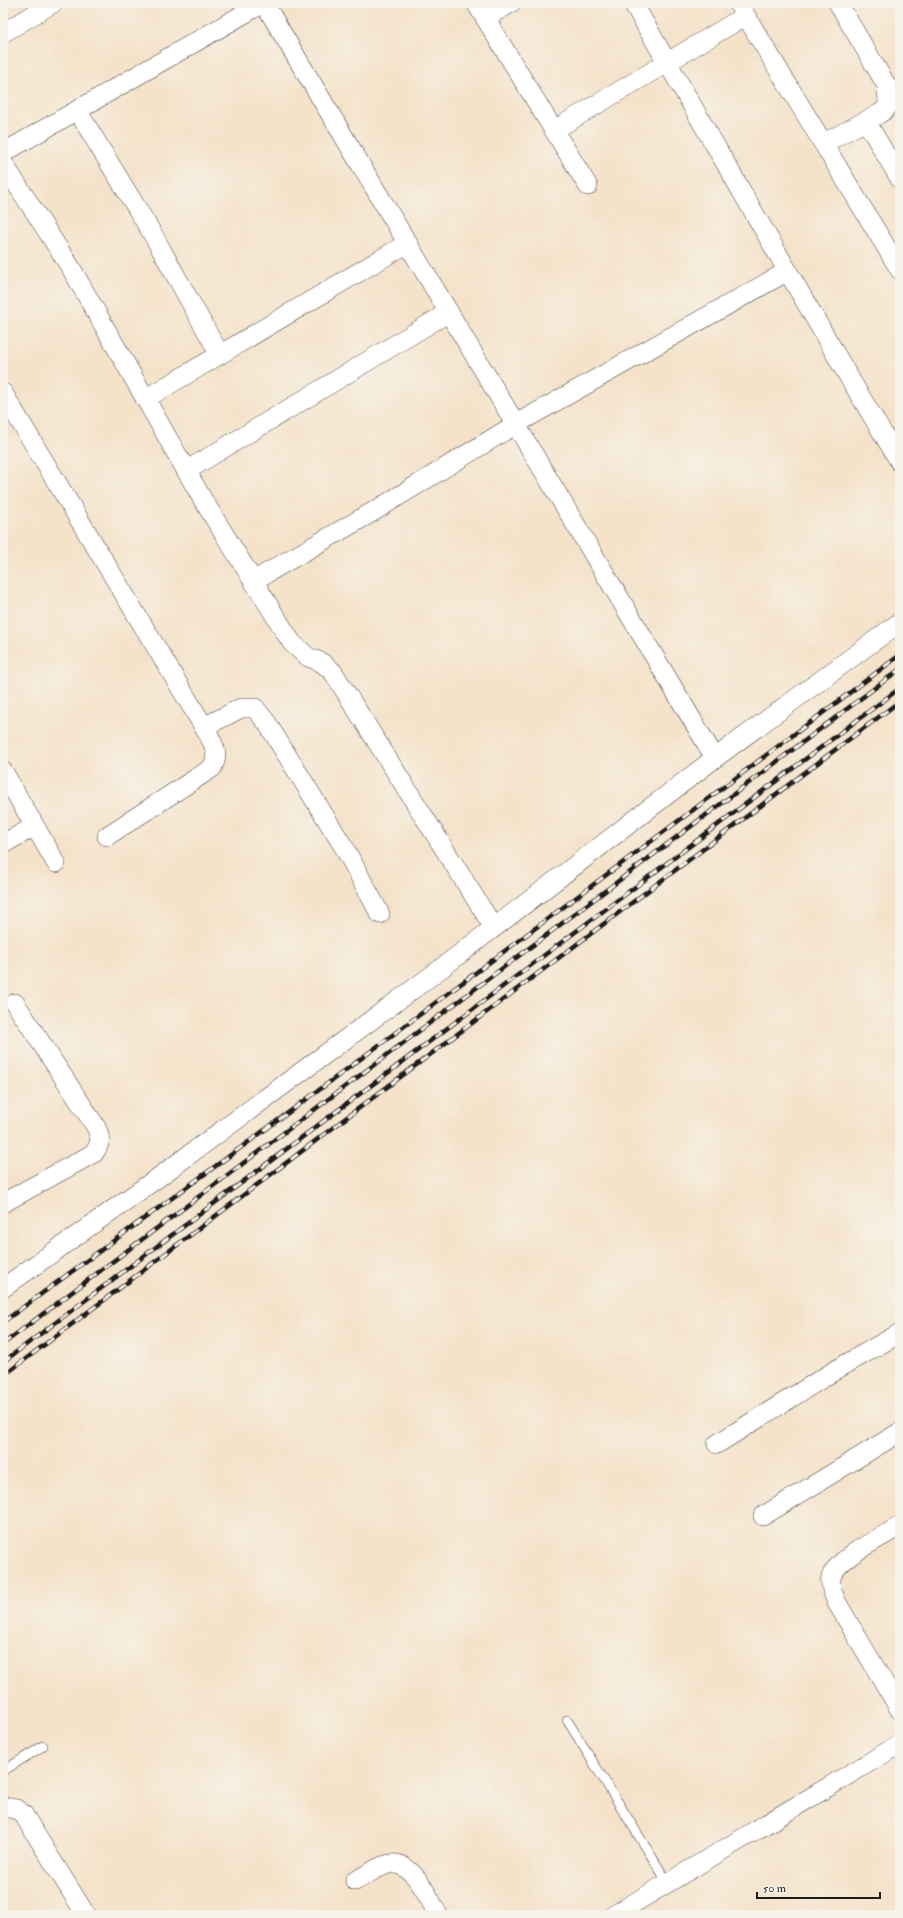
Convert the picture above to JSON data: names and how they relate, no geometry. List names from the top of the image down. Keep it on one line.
{"scale_bar":"50 m"}
